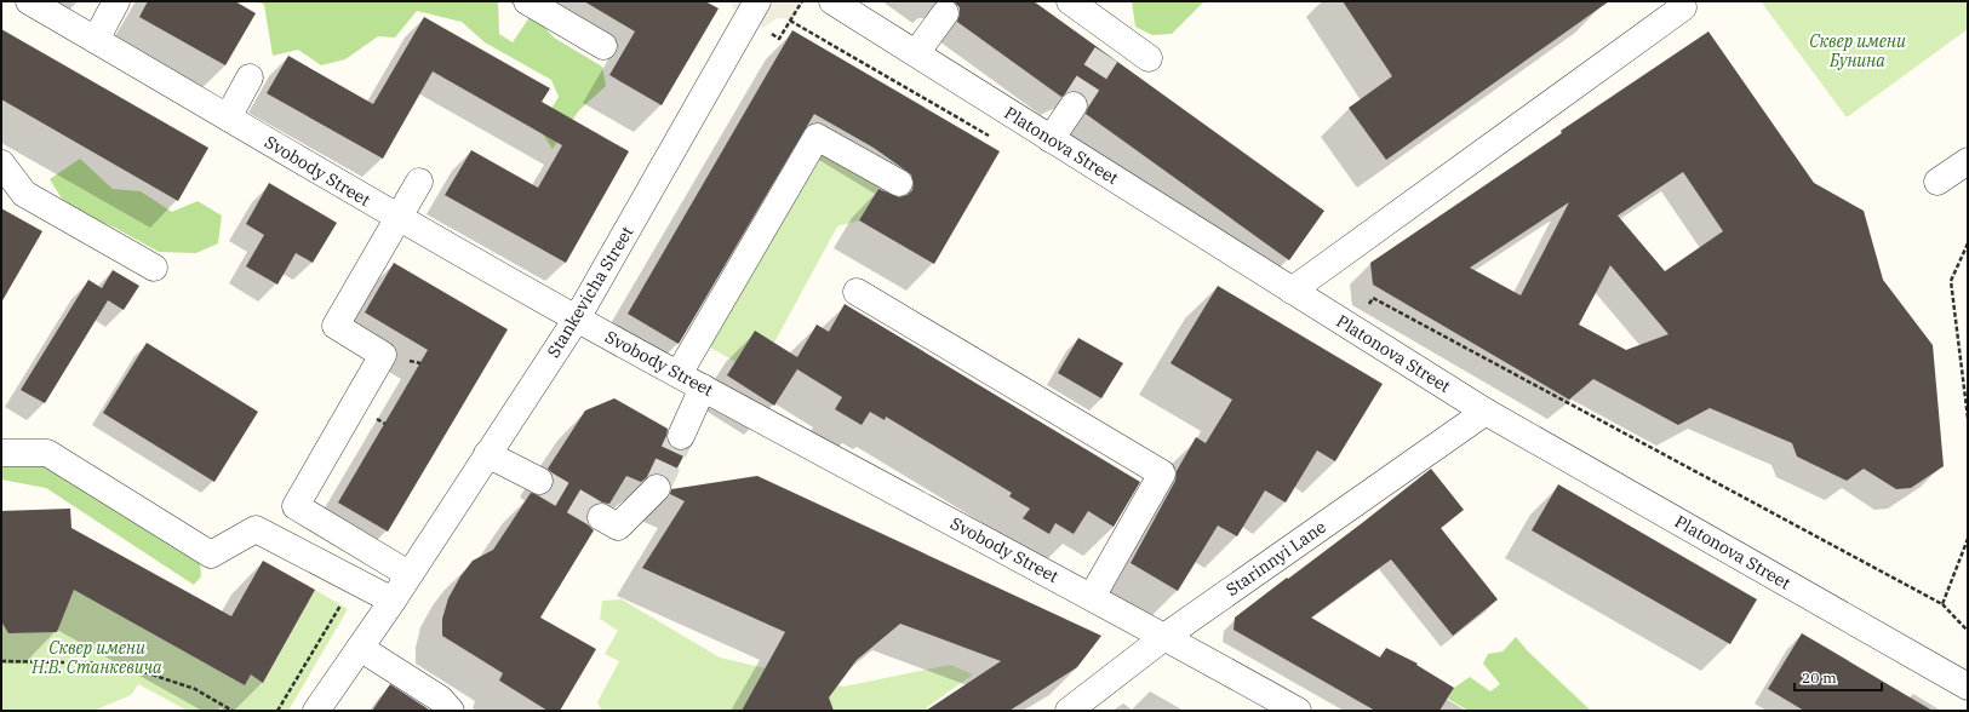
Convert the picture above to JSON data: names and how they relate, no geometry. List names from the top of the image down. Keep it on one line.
{"streets":{"street":["Platonova Street","Svobody Street","Stankevicha Street","Starinnyi Lane"]},"crossings":[["Platonova Street","Starinnyi Lane"],["Svobody Street","Stankevicha Street"],["Svobody Street","Starinnyi Lane"]],"parks":["Cквер имени Бунина","Сквер имени Н.В. Станкевича"],"scale_bar":"20 m"}
